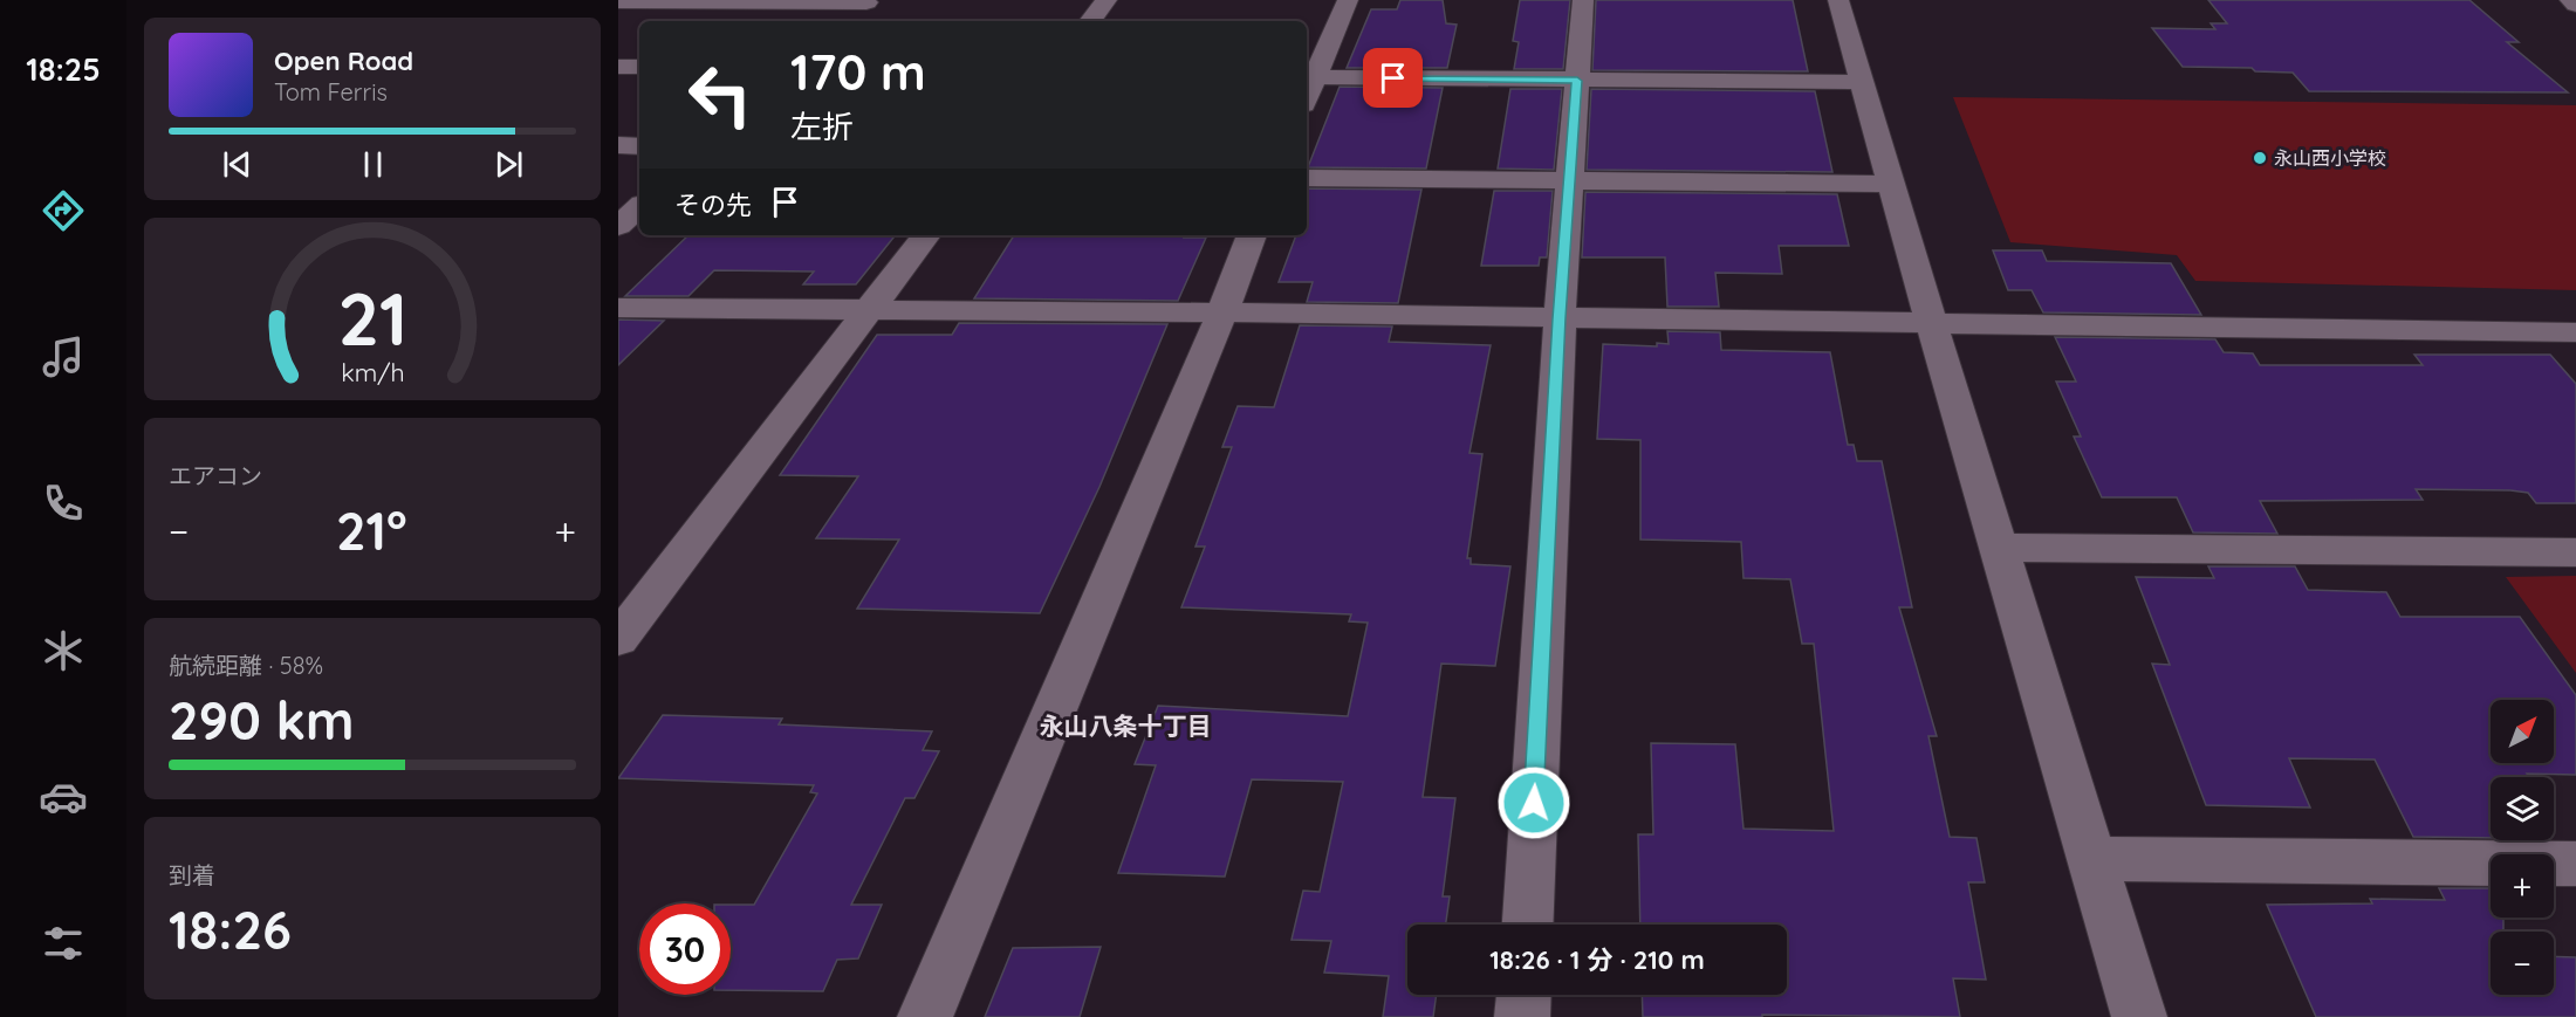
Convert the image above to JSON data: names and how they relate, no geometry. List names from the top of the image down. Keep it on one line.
{"districts":["永山八条十丁目"],"places":["永山西小学校"],"north":"top right","page":{"tabs":"18:25","turn":["170 m","左折"],"song":["Open Road","Tom Ferris"],"then":"その先","tile":["エアコン",["航続距離 · 58%","290 km"],["到着","18:26"]],"heat":["−","21°","+"],"map_buttons":["+","−"],"limit":"30","trip":"18:26 · 1 分 · 210 m","gauge":["21","km/h"]}}
